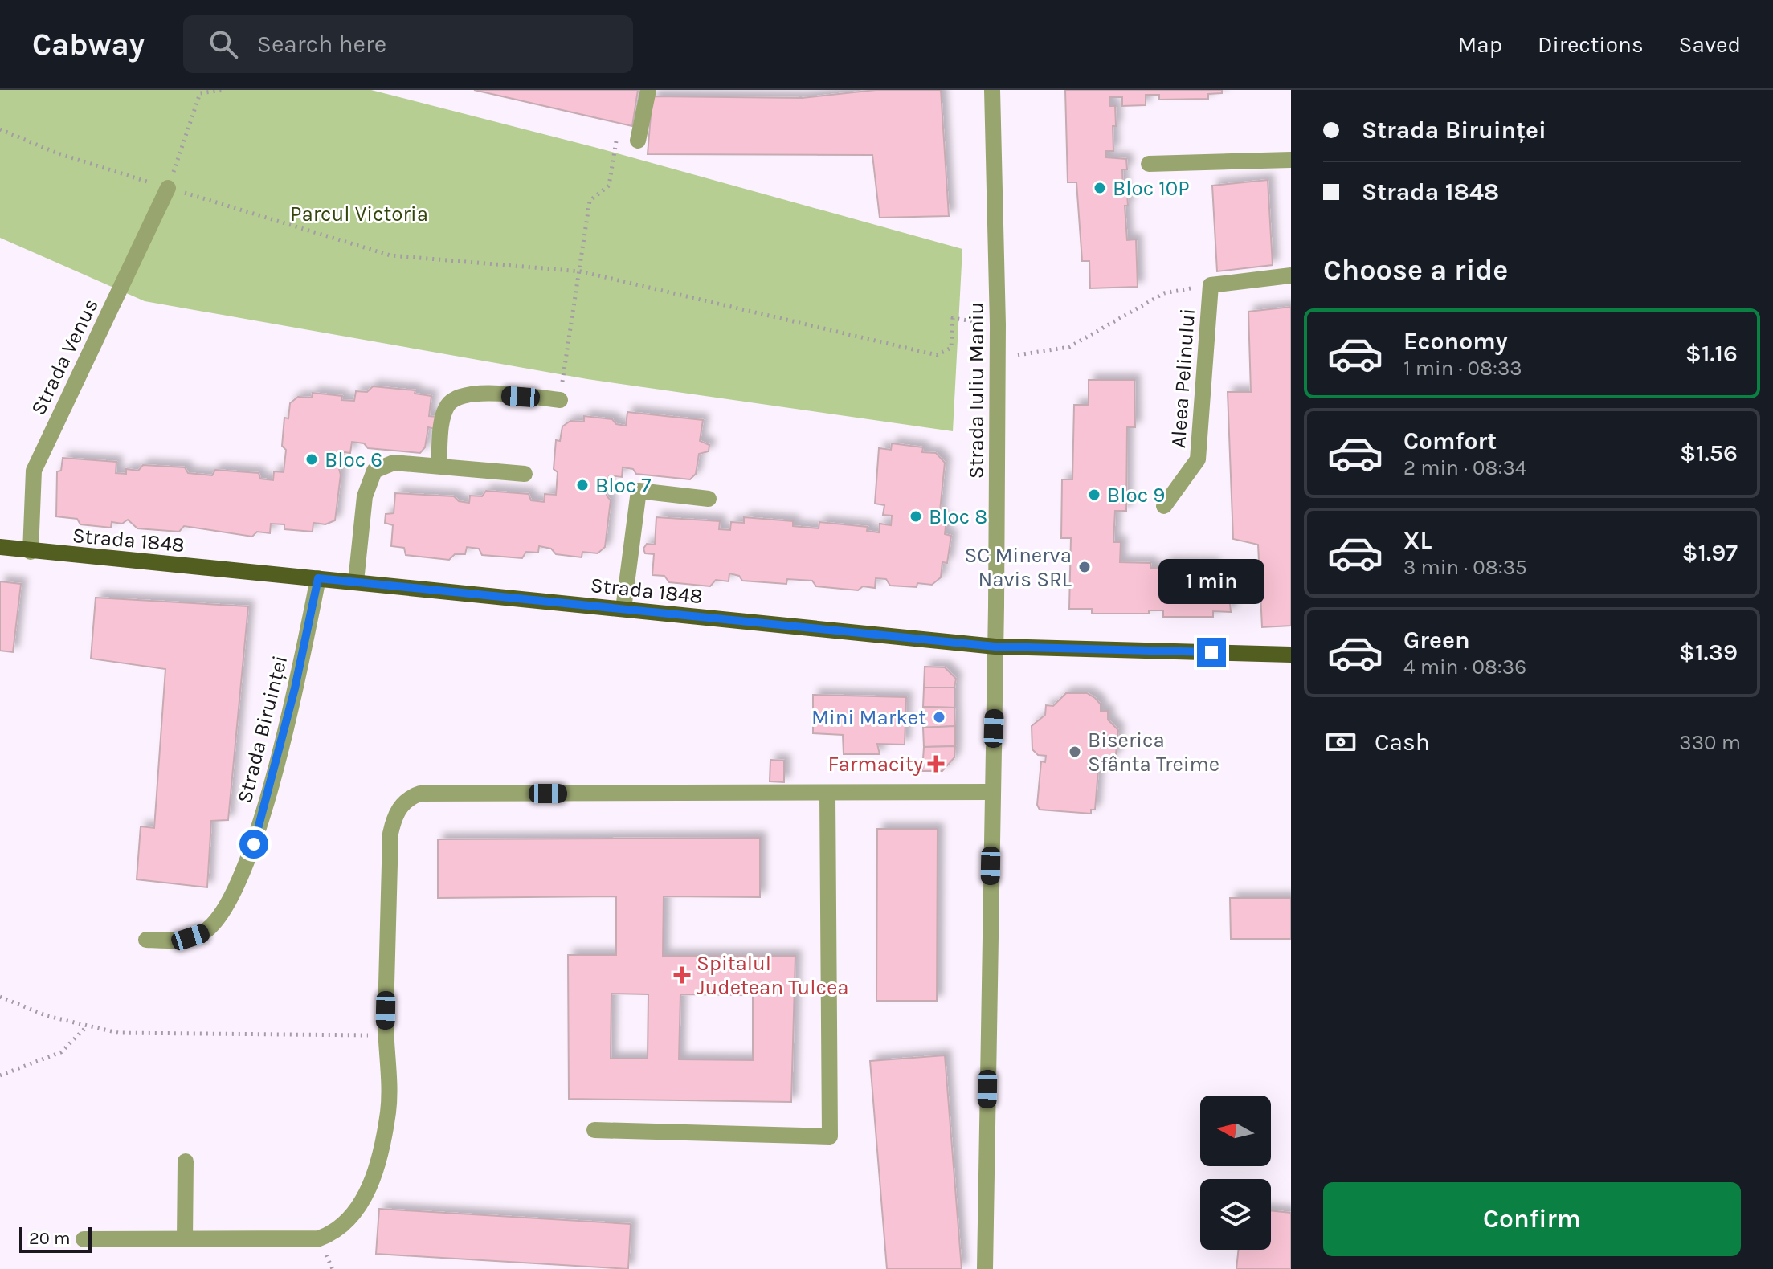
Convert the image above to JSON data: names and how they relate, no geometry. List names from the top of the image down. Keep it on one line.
{"streets":{"main road":["Strada 1848"],"street":["Strada Venus","Aleea Pelinului","Strada Iuliu Maniu","Strada Biruinței"]},"crossings":[["Strada Venus","Strada 1848"],["Strada Iuliu Maniu","Strada 1848"],["Strada 1848","Strada Biruinței"]],"parks":["Parcul Victoria"],"places":{"other":["Bloc 10P","Bloc 6","Bloc 7","Bloc 9","Bloc 8","SC Minerva Navis SRL","Mini Market","Biserica Sfânta Treime"],"health":["Farmacity","Spitalul Judetean Tulcea"]},"scale_bar":"20 m","north":"left","page":{"header":"Cabway","search":"Search here","nav":["Map","Directions","Saved"],"banner":["Strada Biruinței","Strada 1848"],"heading":"Choose a ride","list":[{"name":"Economy","note":"1 min · 08:33","value":"$1.16"},{"name":"Comfort","note":"2 min · 08:34","value":"$1.56"},{"name":"XL","note":"3 min · 08:35","value":"$1.97"},{"name":"Green","note":"4 min · 08:36","value":"$1.39"}],"bubble":"1 min","pay":["Cash","330 m"],"buttons":"Confirm","scale":"20 m"}}
